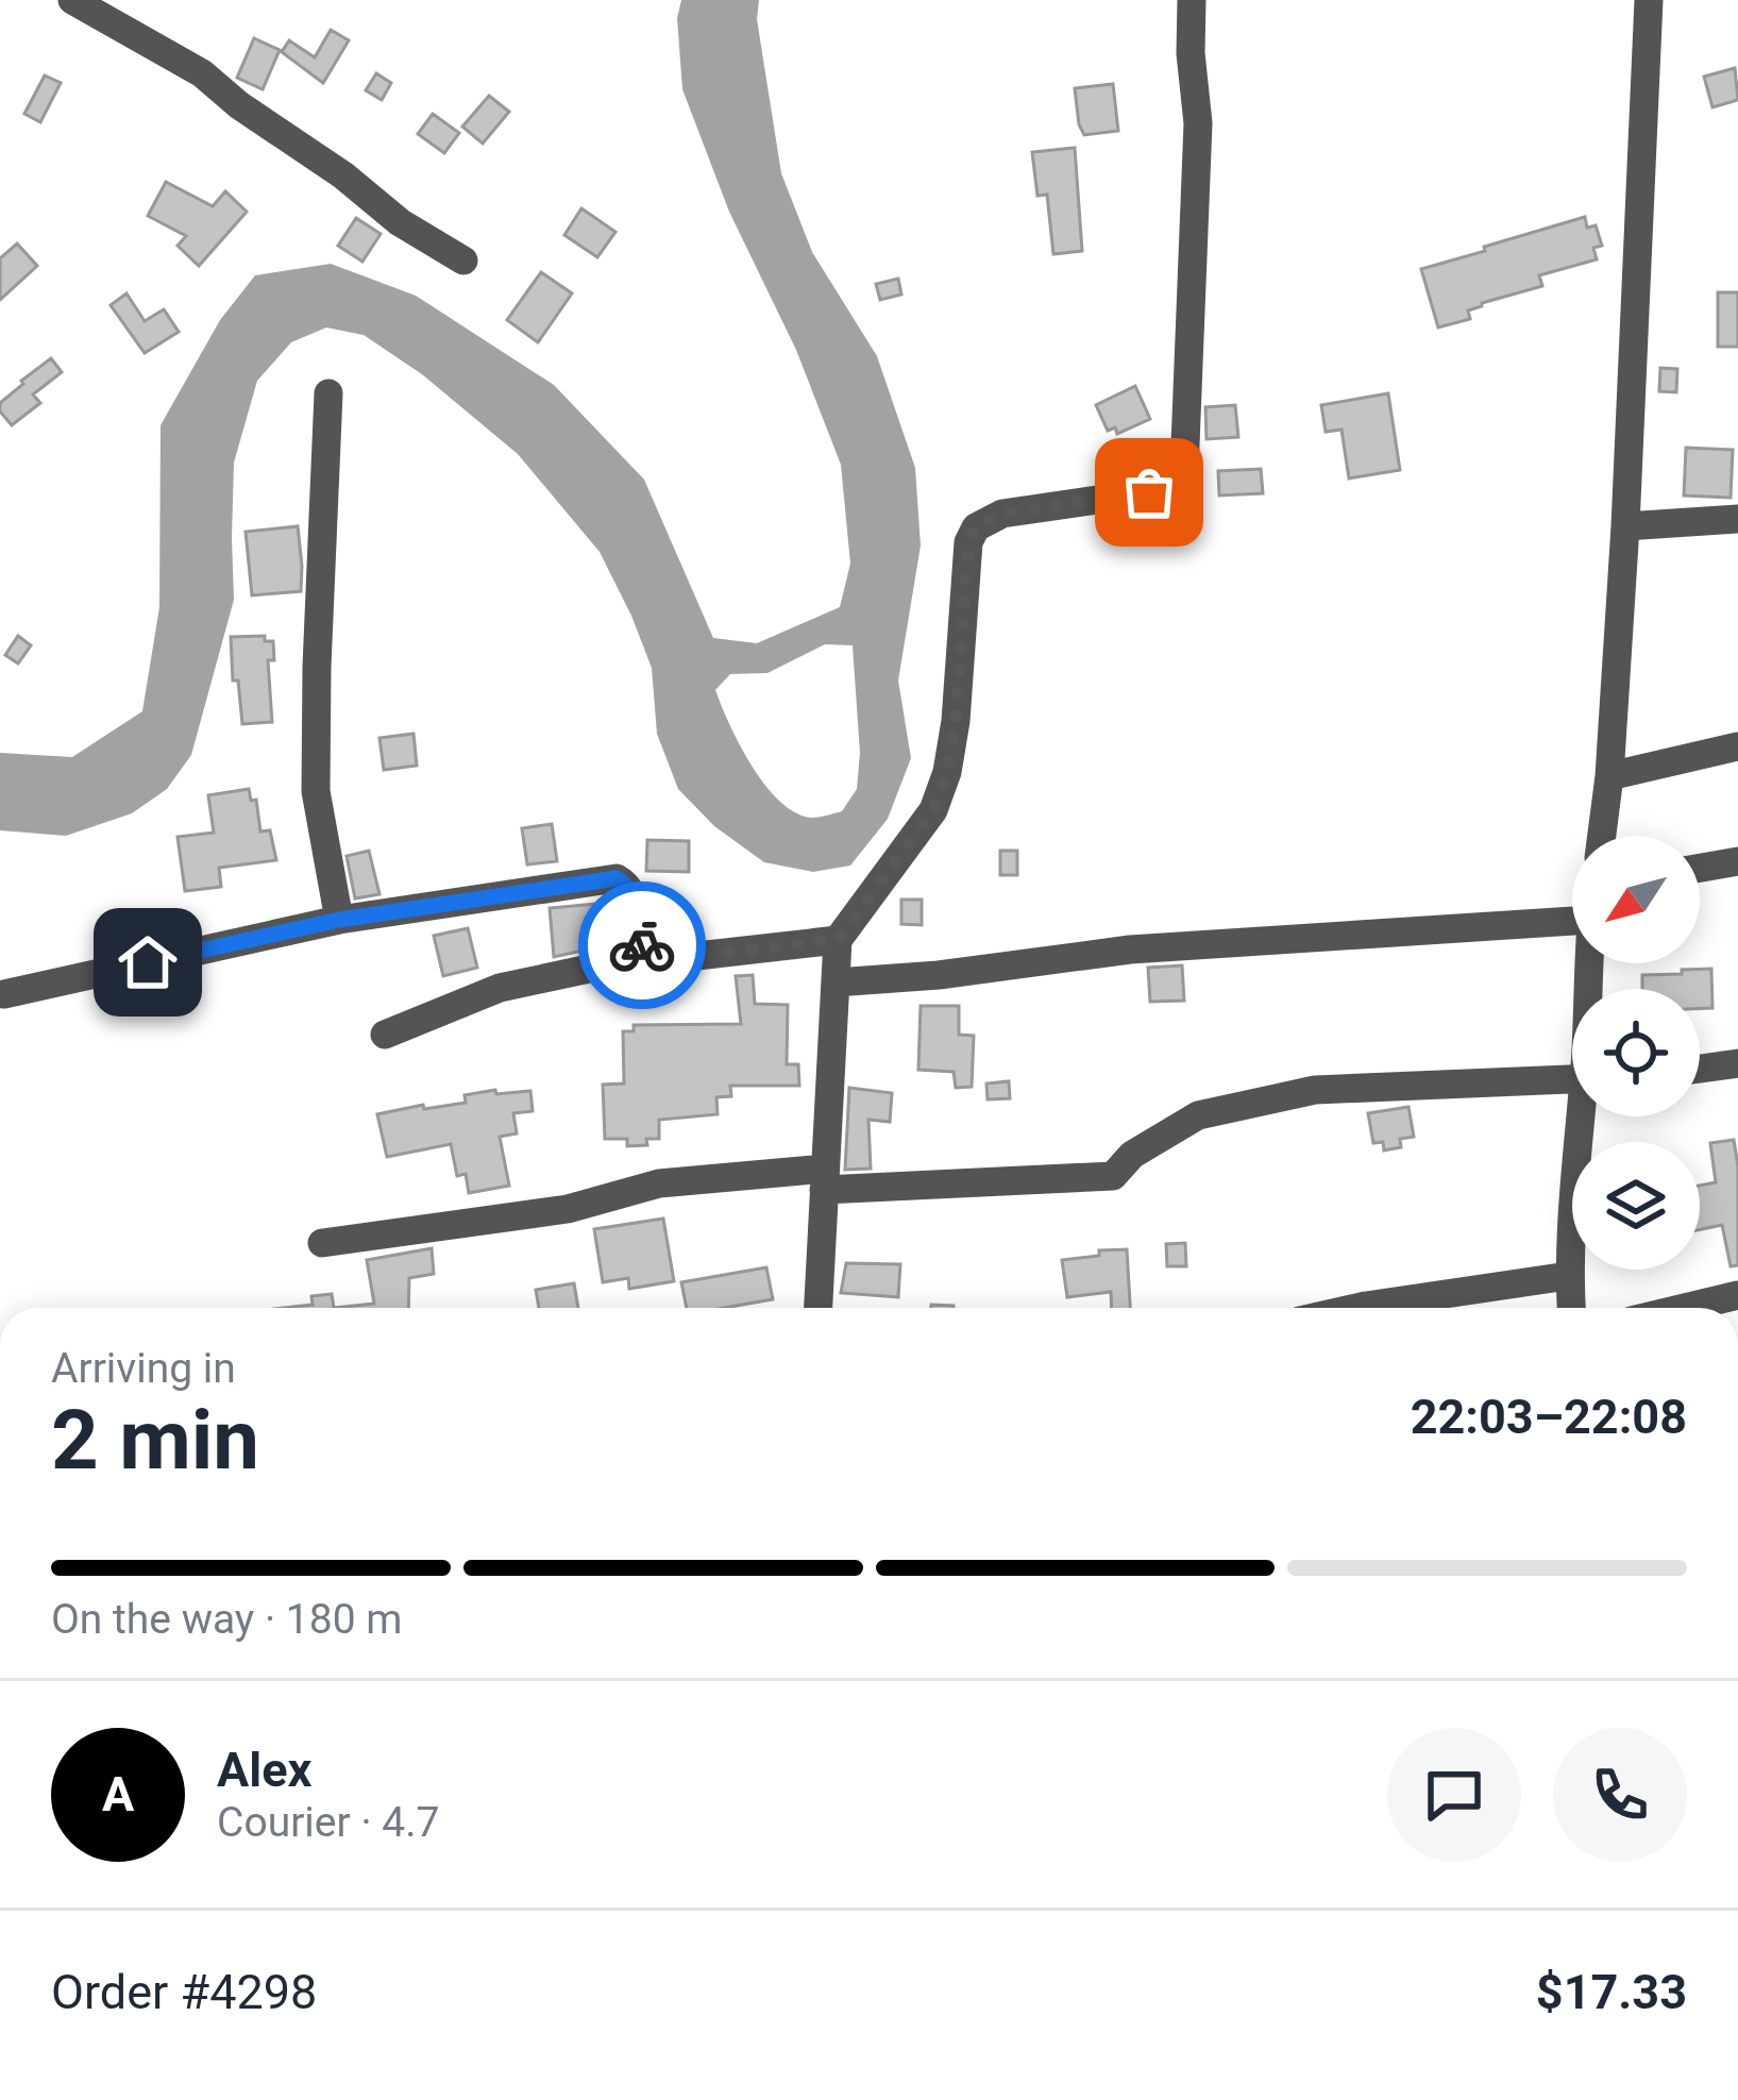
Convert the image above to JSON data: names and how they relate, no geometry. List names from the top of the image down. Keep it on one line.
{"north":"bottom left","page":{"heading":["2 min","Arriving in","22:03–22:08"],"panel":["Alex","Courier · 4.7","Order #4298","$17.33"],"bar":"On the way · 180 m","round":"A"}}
